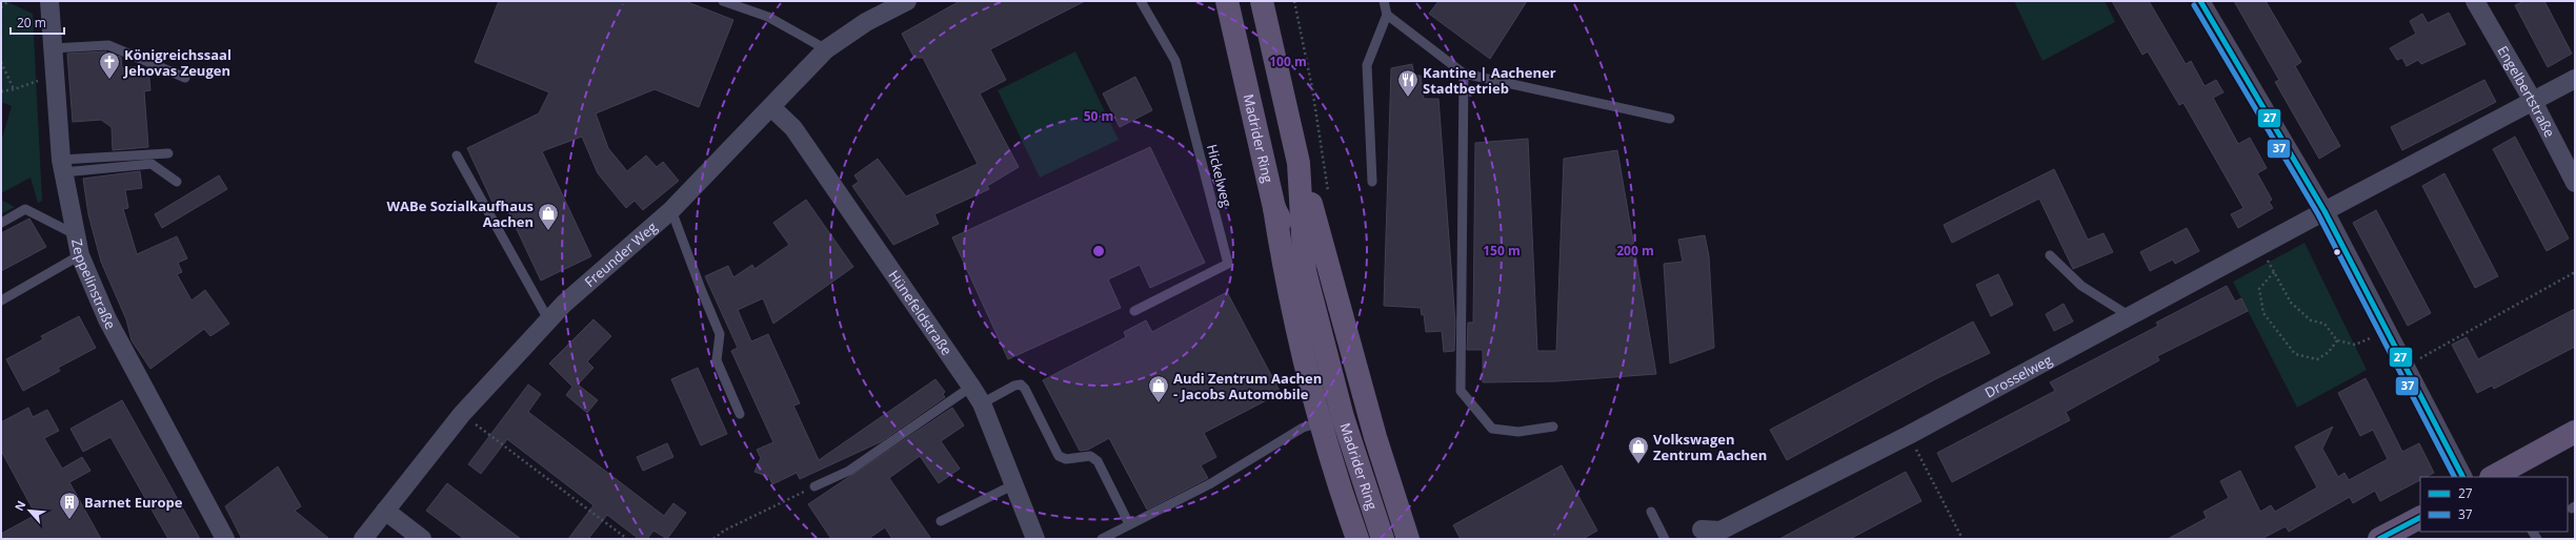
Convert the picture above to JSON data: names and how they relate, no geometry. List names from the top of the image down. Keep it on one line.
{"streets":{"main road":["Madrider Ring"],"street":["Engelbertstraße","Freunder Weg","Zeppelinstraße","Hünefeldstraße","Drosselweg"],"lane":["Hickelweg"]},"crossings":[["Engelbertstraße","Drosselweg"],["Freunder Weg","Hünefeldstraße"]],"places":{"church":["Königreichssaal Jehovas Zeugen"],"restaurant":["Kantine | Aachener Stadtbetrieb"],"shop":["WABe Sozialkaufhaus Aachen","Audi Zentrum Aachen - Jacobs Automobile","Volkswagen Zentrum Aachen"],"building":["Barnet Europe"]},"lines":["transit line 27","transit line 37"],"legend":["27","37"],"scale_bar":"20 m","north":"top left","rings":["100 m","50 m","150 m","200 m"]}
